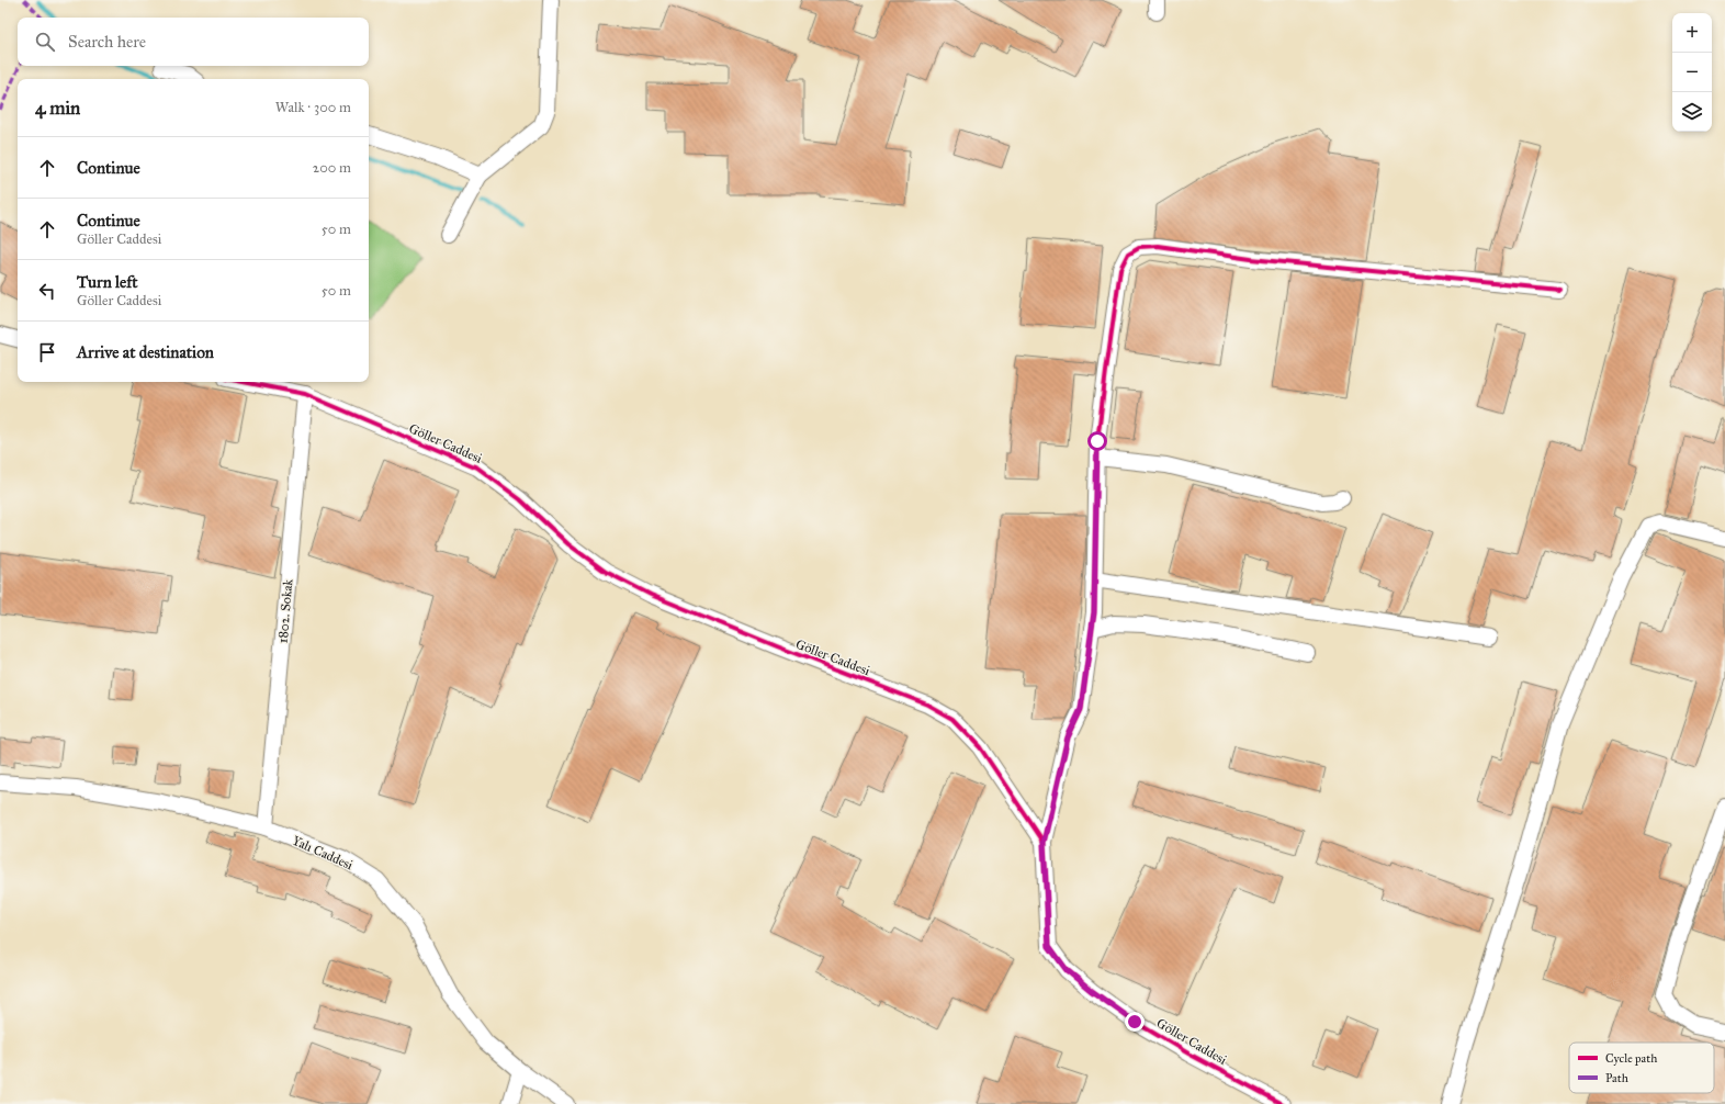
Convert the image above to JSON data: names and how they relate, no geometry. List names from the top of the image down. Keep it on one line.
{"streets":{"street":["Göller Caddesi","1802. Sokak","Yalı Caddesi"]},"crossings":[["Göller Caddesi","1802. Sokak"],["1802. Sokak","Yalı Caddesi"]],"legend":["Cycle path","Path"],"page":{"map_buttons":["+","−"],"search":"Search here","heading":["4 min","Walk · 300 m"],"list":[["Continue","200 m"],["Continue","Göller Caddesi","50 m"],["Turn left","Göller Caddesi","50 m"],"Arrive at destination"]}}
